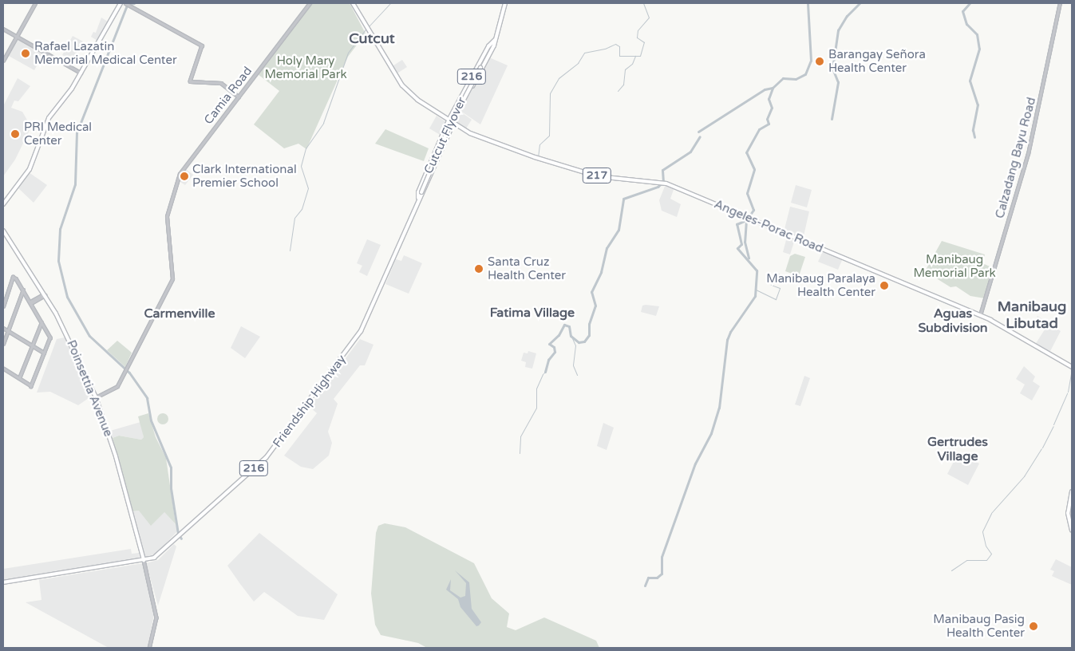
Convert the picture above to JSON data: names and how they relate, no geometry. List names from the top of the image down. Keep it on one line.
{"streets":{"main road":["216","Cutcut Flyover","217","Angeles-Porac Road","Poinsettia Avenue","Friendship Highway"],"street":["Camia Road","Calzadang Bayu Road"]},"crossings":[["Camia Road","Poinsettia Avenue"],["Cutcut Flyover","Friendship Highway"],["Calzadang Bayu Road","Angeles-Porac Road"],["217","Angeles-Porac Road"],["217","Friendship Highway"],["Angeles-Porac Road","Friendship Highway"],["Poinsettia Avenue","Friendship Highway"]],"districts":["Cutcut","Manibaug Libutad","Fatima Village","Carmenville","Aguas Subdivision","Gertrudes Village"],"parks":["Holy Mary Memorial Park","Manibaug Memorial Park"],"places":["Rafael Lazatin Memorial Medical Center","Barangay Señora Health Center","PRI Medical Center","Clark International Premier School","Santa Cruz Health Center","Manibaug Paralaya Health Center","Manibaug Pasig Health Center"]}
